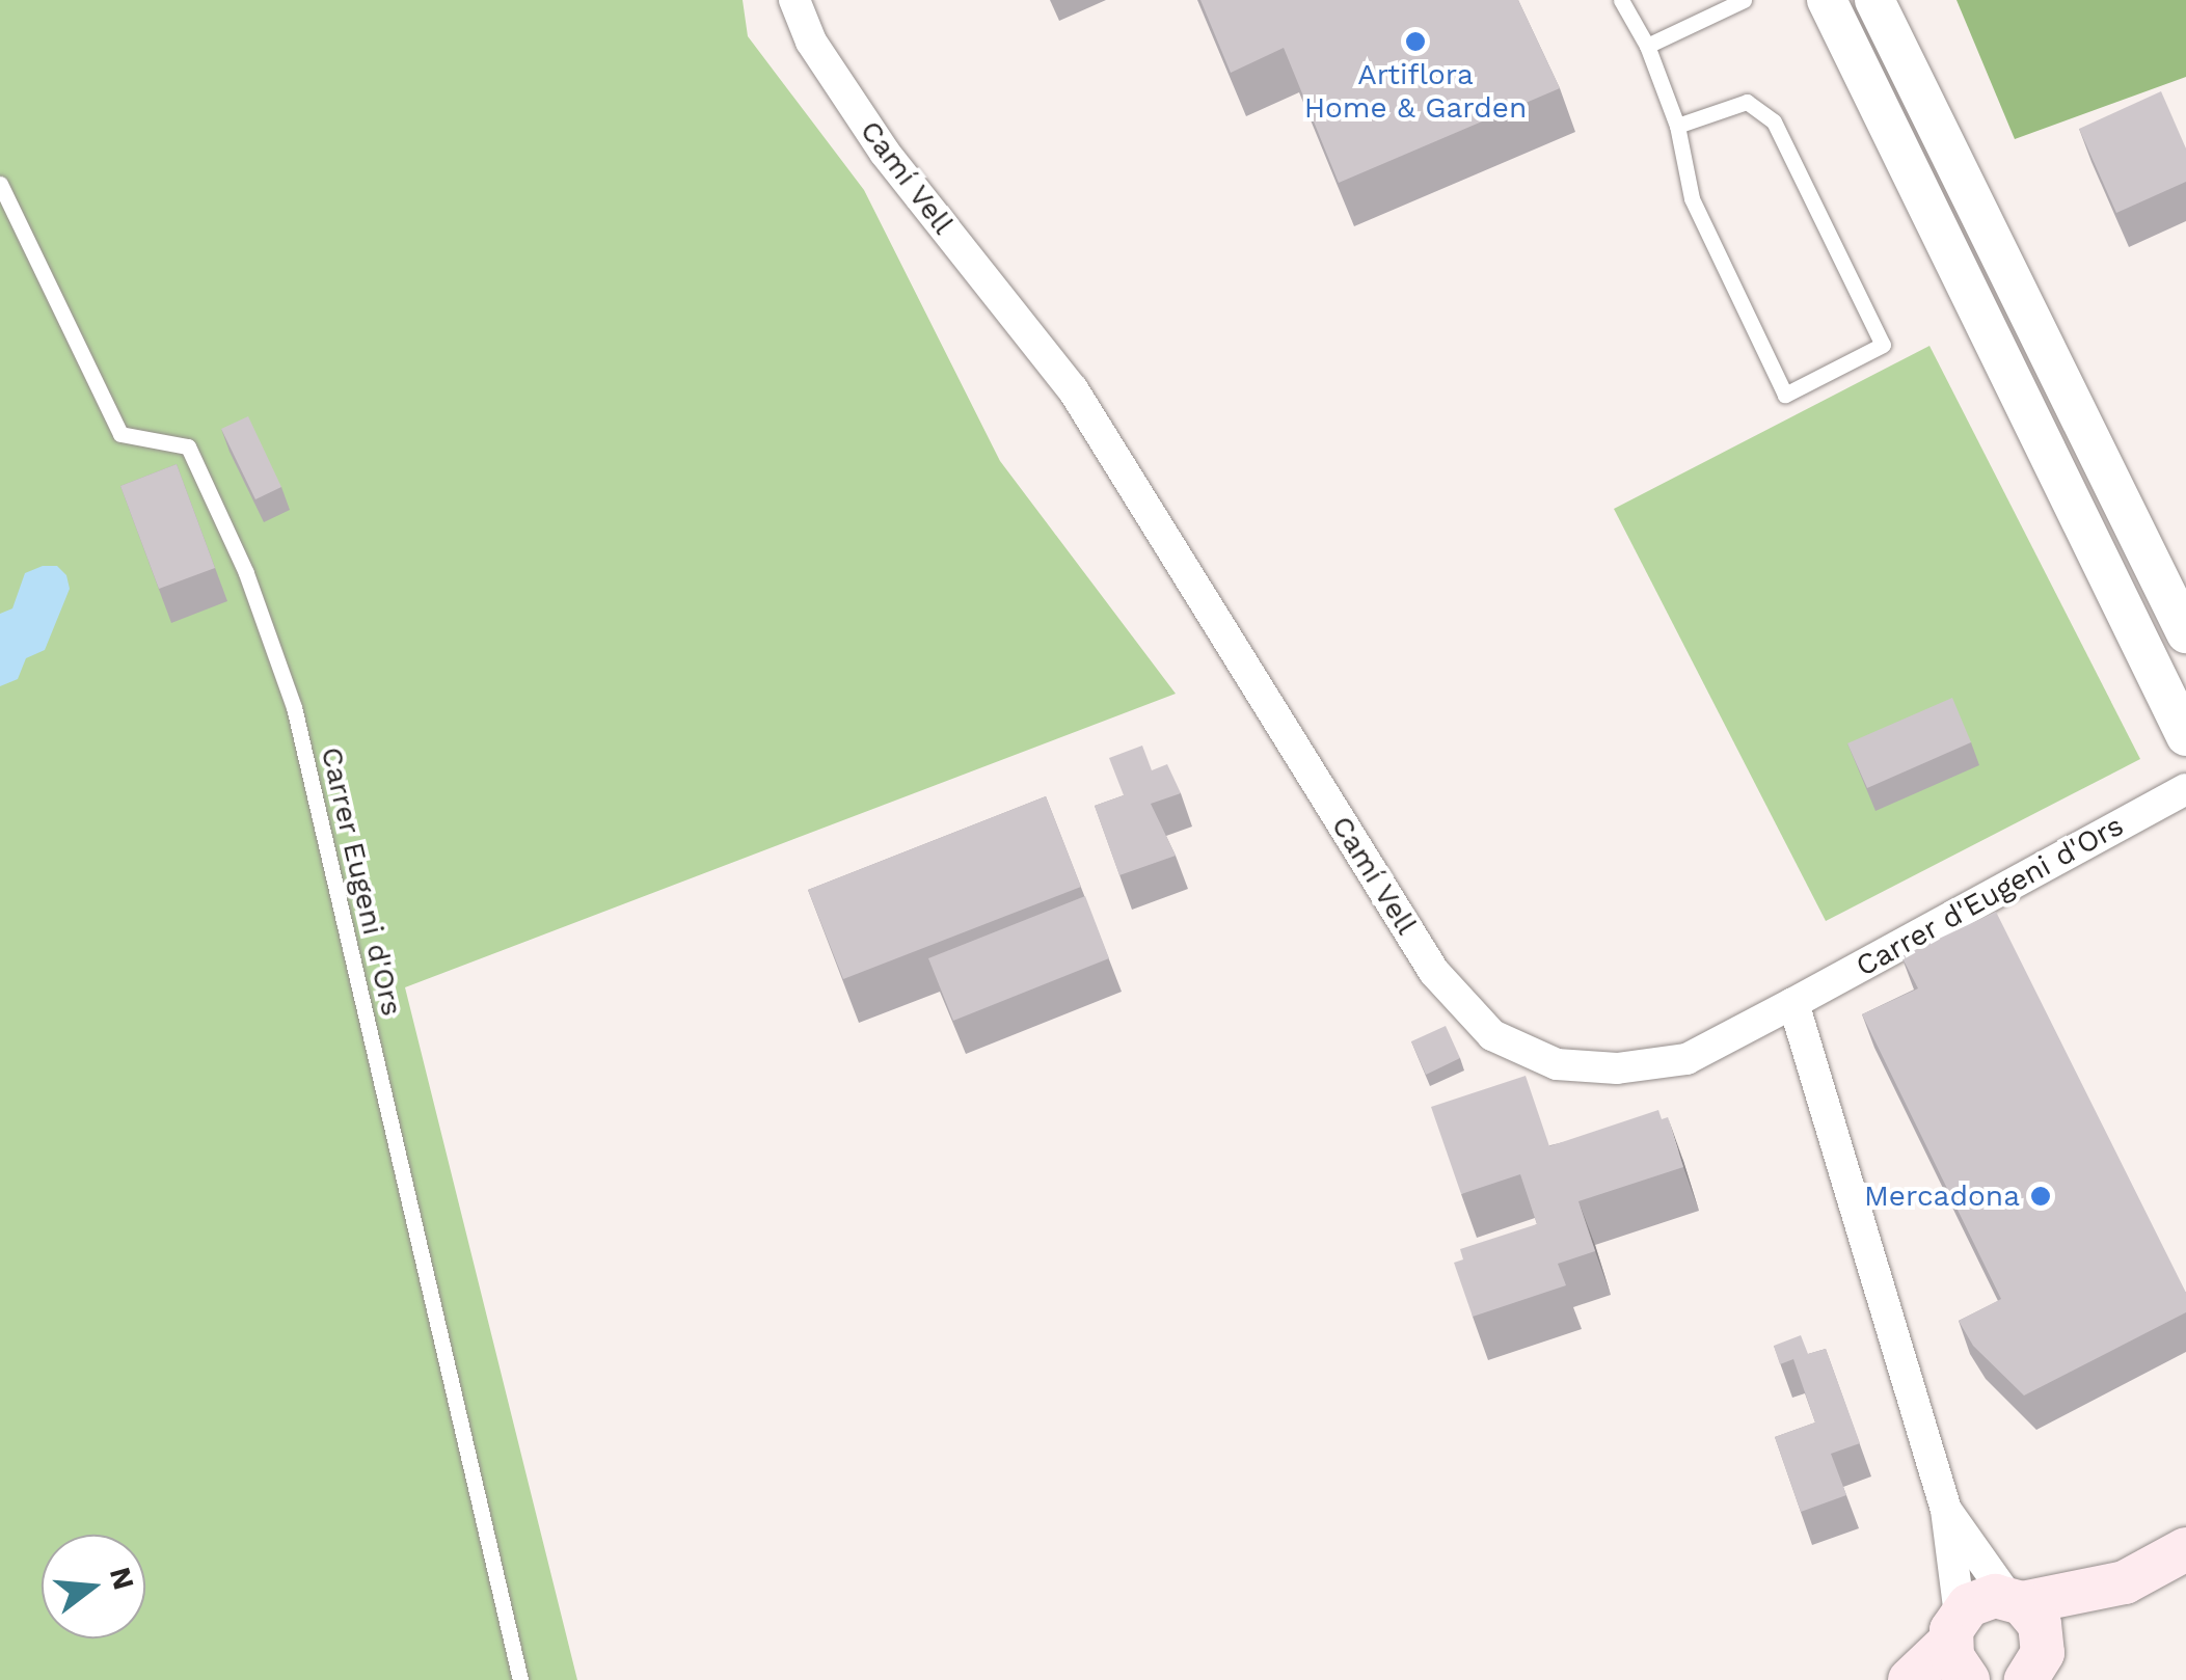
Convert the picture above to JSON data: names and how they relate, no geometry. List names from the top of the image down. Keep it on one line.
{"streets":{"street":["Camí Vell","Carrer d'Eugeni d'Ors"],"lane":["Carrer Eugeni d'Ors"]},"crossings":[["Camí Vell","Carrer d'Eugeni d'Ors"]],"places":["Artiflora Home & Garden","Mercadona"],"north":"right"}
